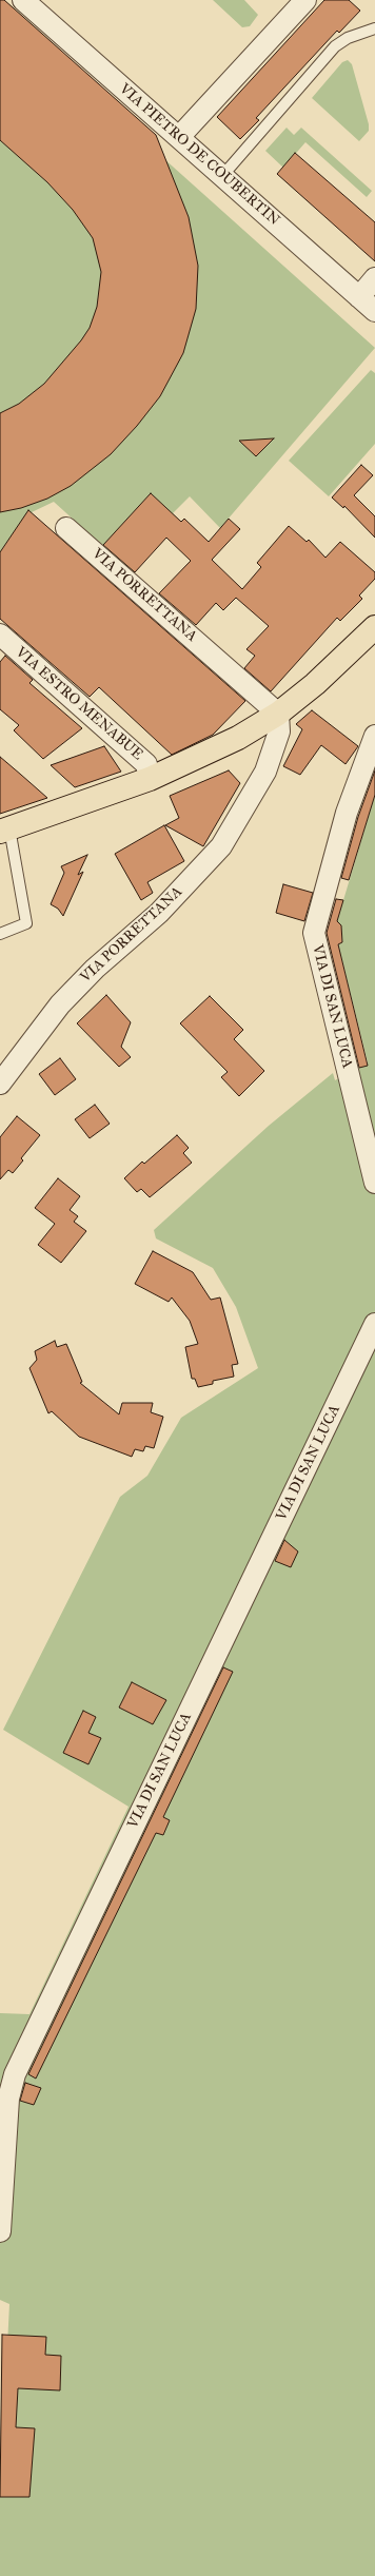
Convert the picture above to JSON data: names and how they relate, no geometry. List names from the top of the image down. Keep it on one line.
{"streets":{"street":["VIA PIETRO DE COUBERTIN","VIA PORRETTANA","VIA ESTRO MENABUE","VIA DI SAN LUCA"]}}
